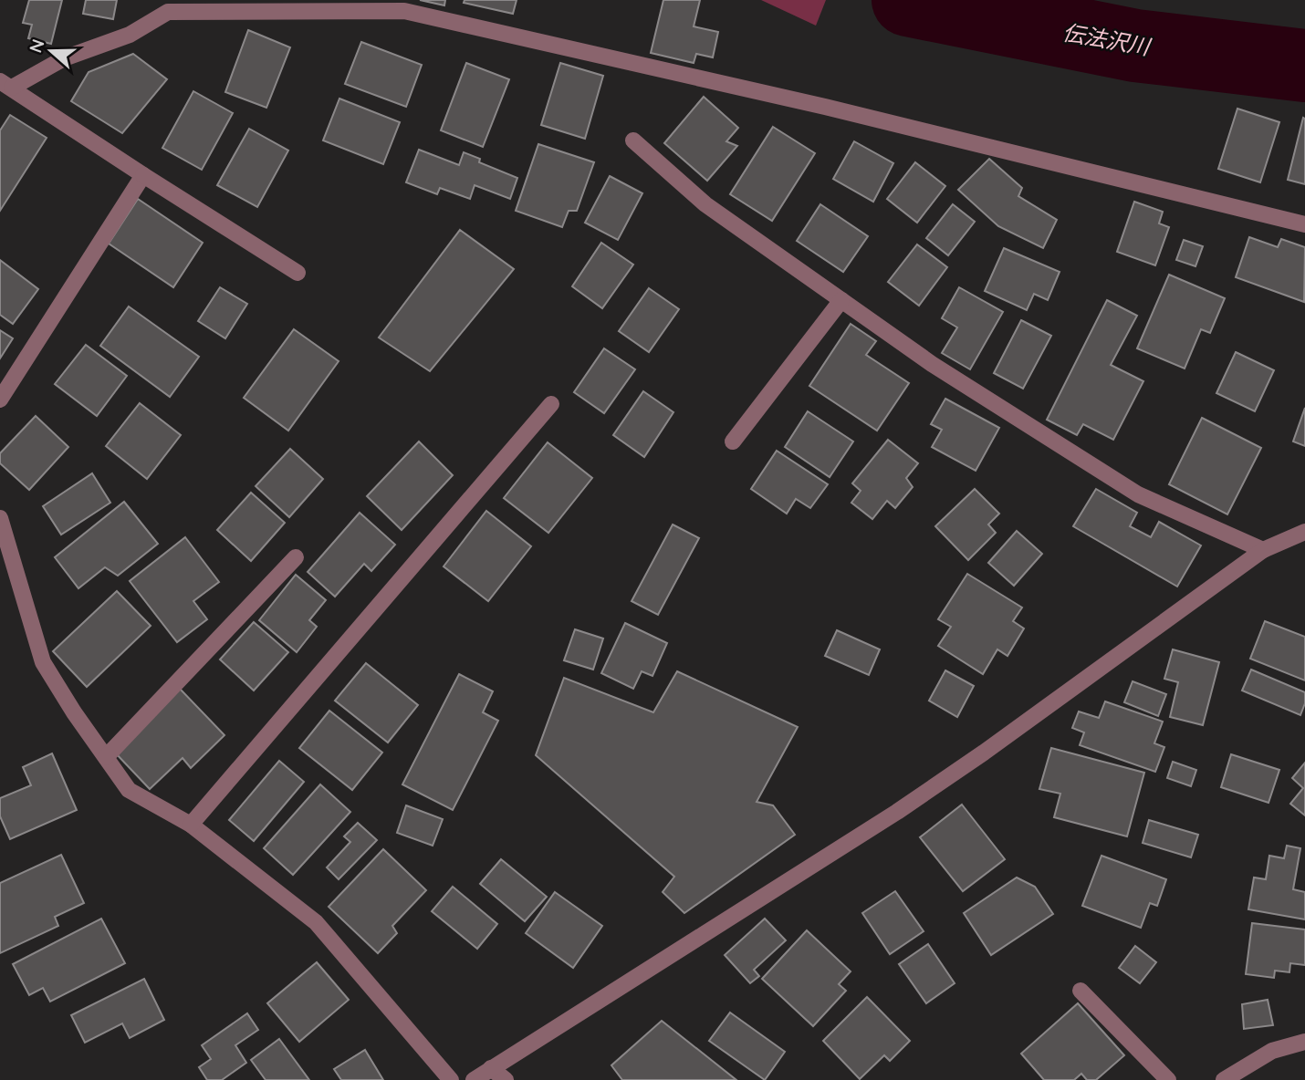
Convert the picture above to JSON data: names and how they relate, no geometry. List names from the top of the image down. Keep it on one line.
{"water":["伝法沢川"],"north":"left"}
